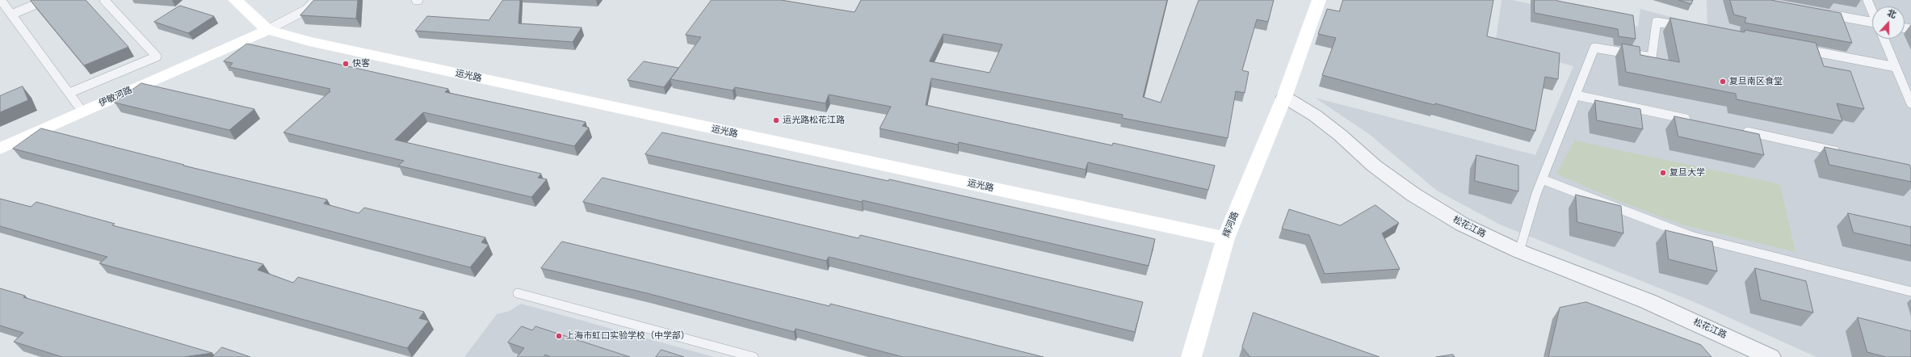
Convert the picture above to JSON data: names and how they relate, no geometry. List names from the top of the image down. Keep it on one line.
{"streets":{"street":["运光路","伊敏河路","辉河路","松花江路"]},"crossings":[["运光路","伊敏河路"],["运光路","辉河路"],["辉河路","松花江路"]],"places":["快客","复旦南区食堂","运光路松花江路","复旦大学","上海市虹口实验学校（中学部）"],"north":"top"}
